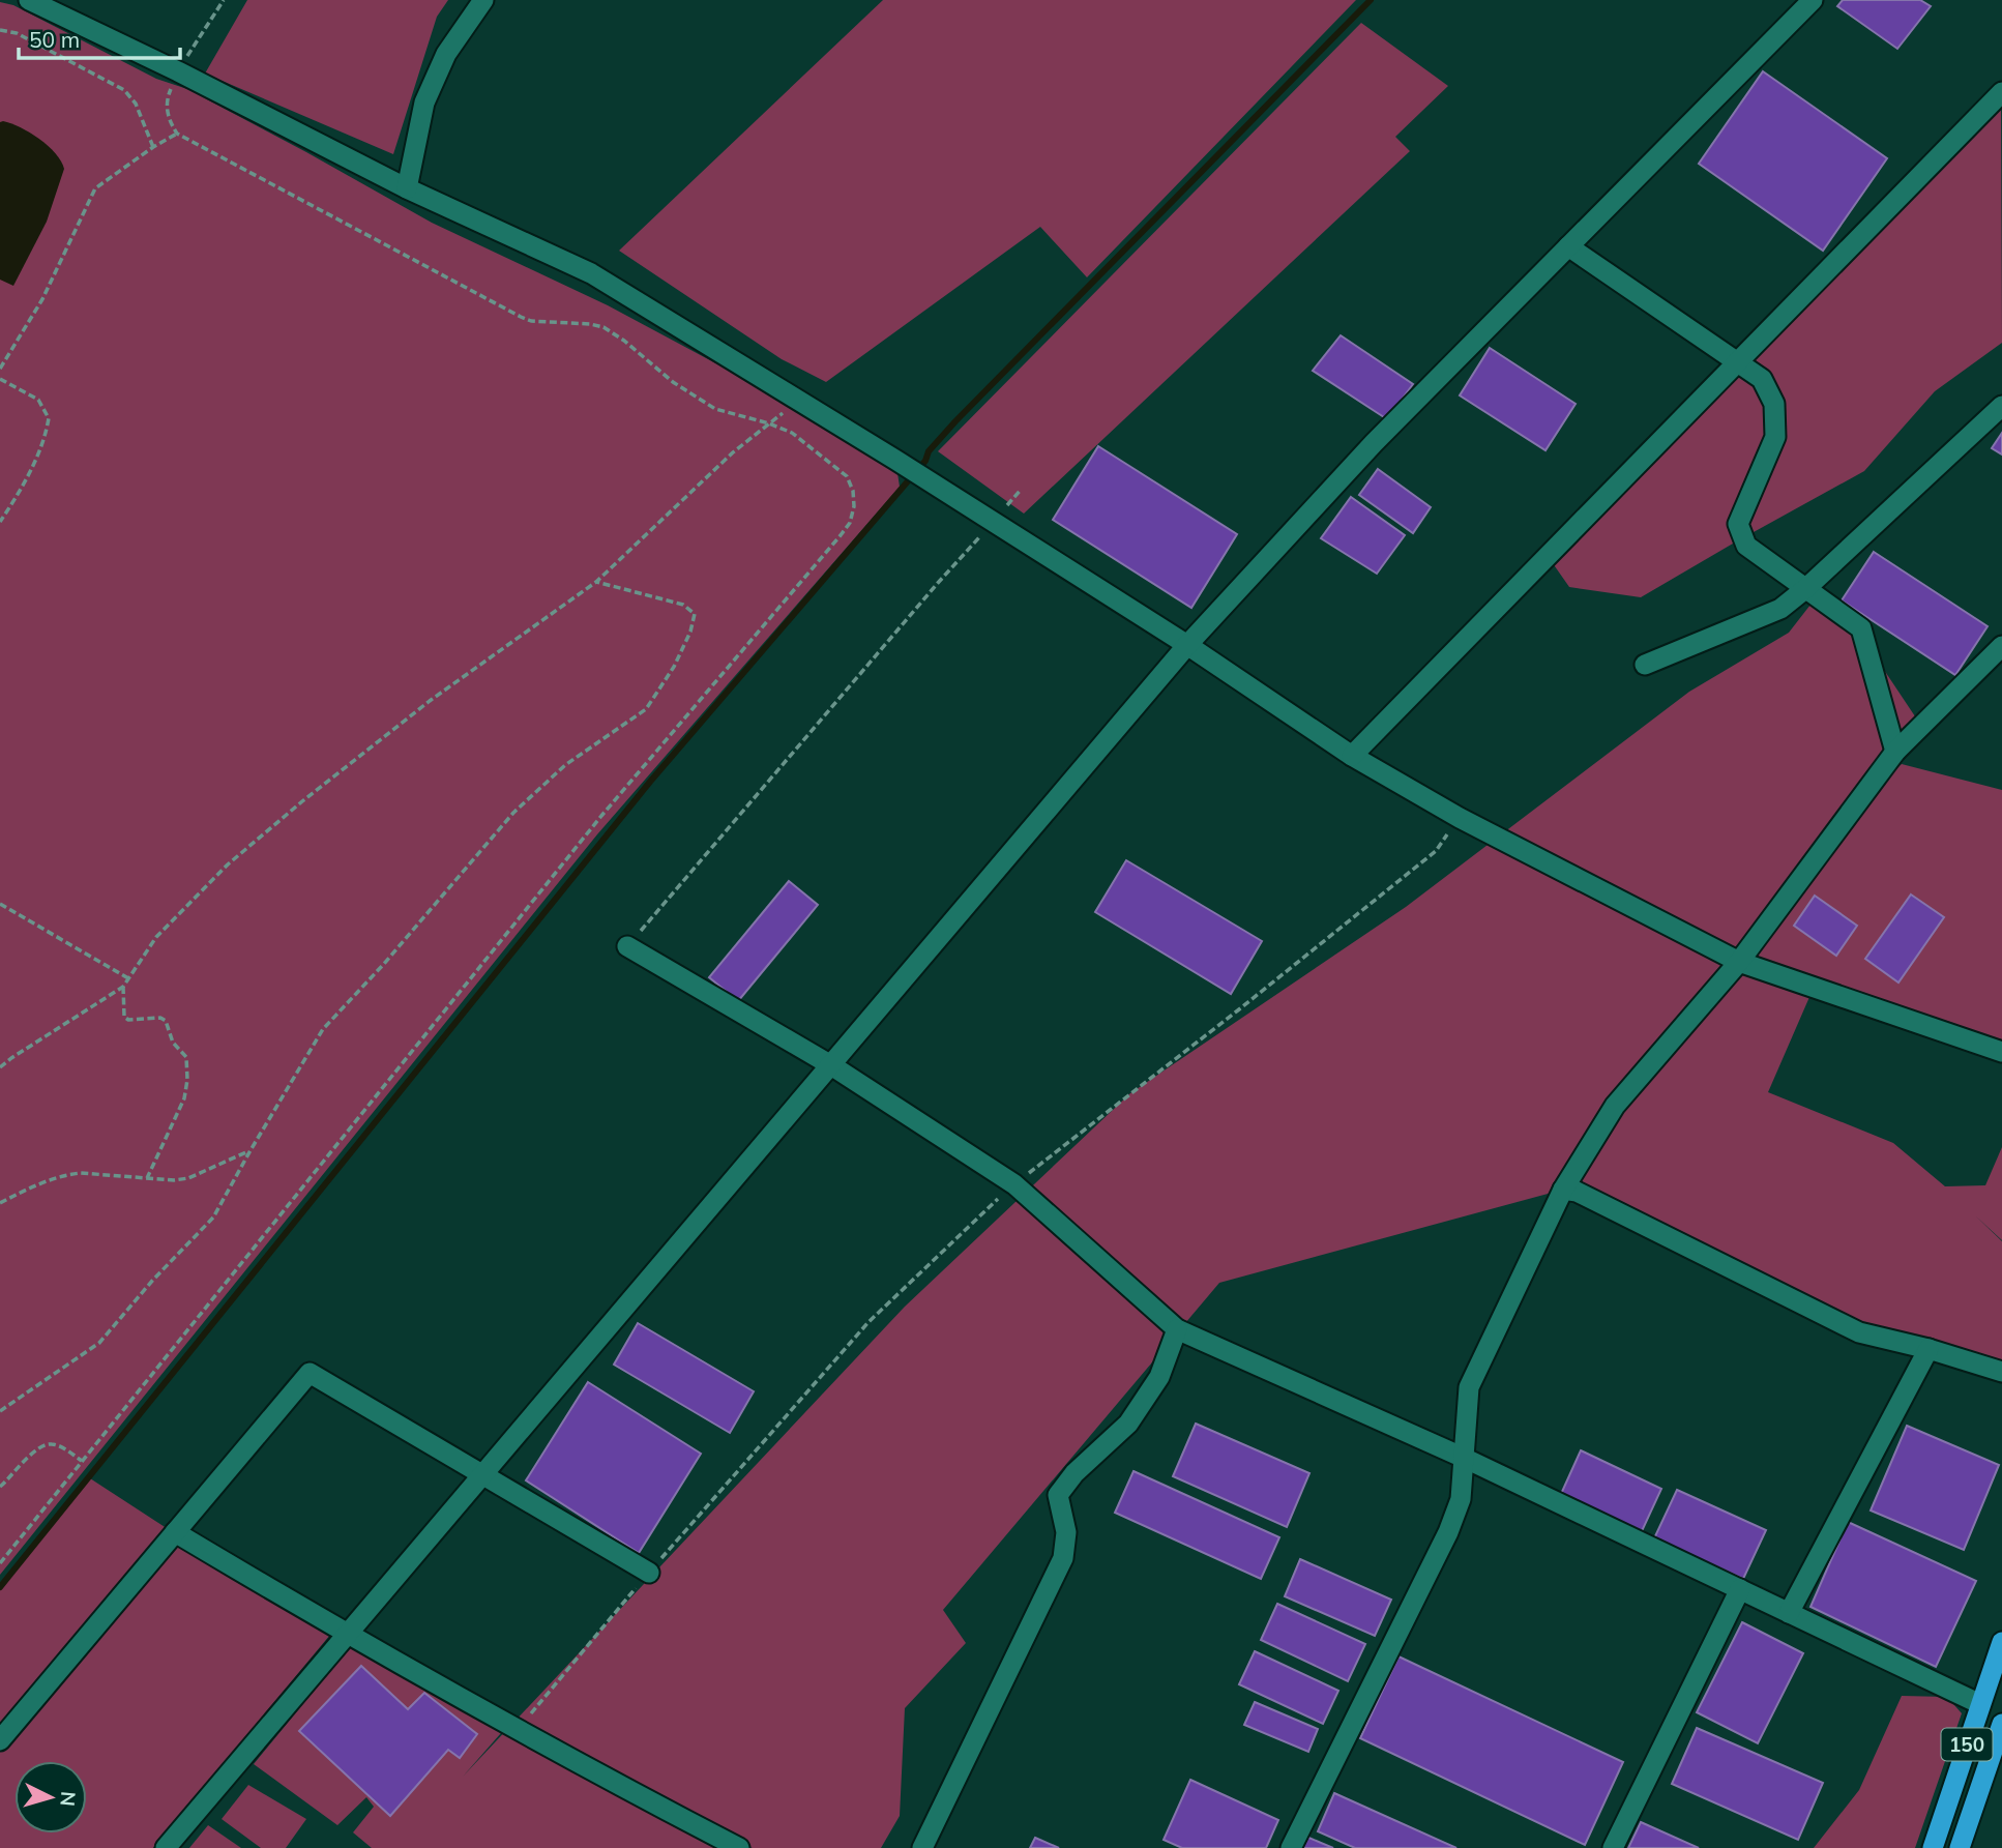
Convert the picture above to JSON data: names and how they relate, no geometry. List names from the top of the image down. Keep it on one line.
{"streets":{"highway":["150"]},"scale_bar":"50 m","north":"right"}
